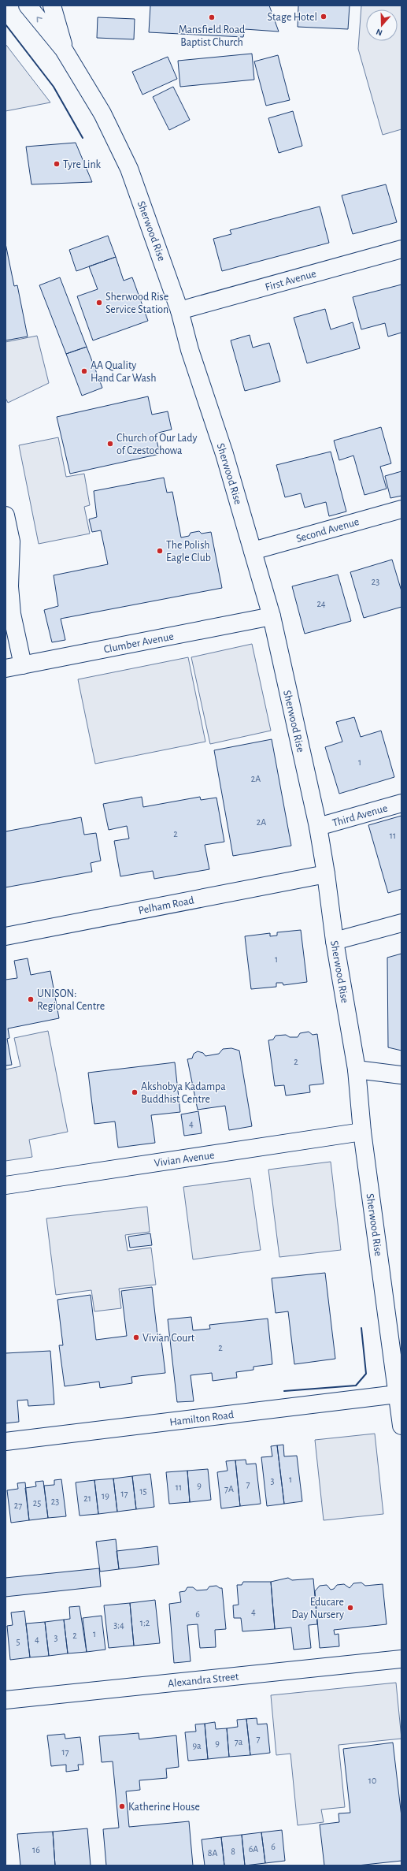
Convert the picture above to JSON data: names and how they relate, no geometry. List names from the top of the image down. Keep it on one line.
{"streets":{"street":["Sherwood Rise","First Avenue","Second Avenue","Clumber Avenue","Third Avenue","Pelham Road","Vivian Avenue","Hamilton Road","Alexandra Street"]},"crossings":[["Sherwood Rise","First Avenue"],["Sherwood Rise","Second Avenue"],["Sherwood Rise","Clumber Avenue"],["Sherwood Rise","Third Avenue"],["Sherwood Rise","Pelham Road"],["Sherwood Rise","Vivian Avenue"],["Sherwood Rise","Hamilton Road"]],"places":["Stage Hotel","Mansfield Road Baptist Church","Tyre Link","Sherwood Rise Service Station","AA Quality Hand Car Wash","Church of Our Lady of Czestochowa","The Polish Eagle Club","UNISON: Regional Centre","Akshobya Kadampa Buddhist Centre","Vivian Court","Educare Day Nursery","Katherine House"],"house_numbers":["23","24","1","2A","2A","2","11","1","2","4","2","1","3","7","9","11","7A","15","17","19","21","23","25","27","4","6","1;2","3;4","1","2","3","4","5","7","7a","9","9a","17","10","6","6A","16","8","8A"],"north":"bottom"}
